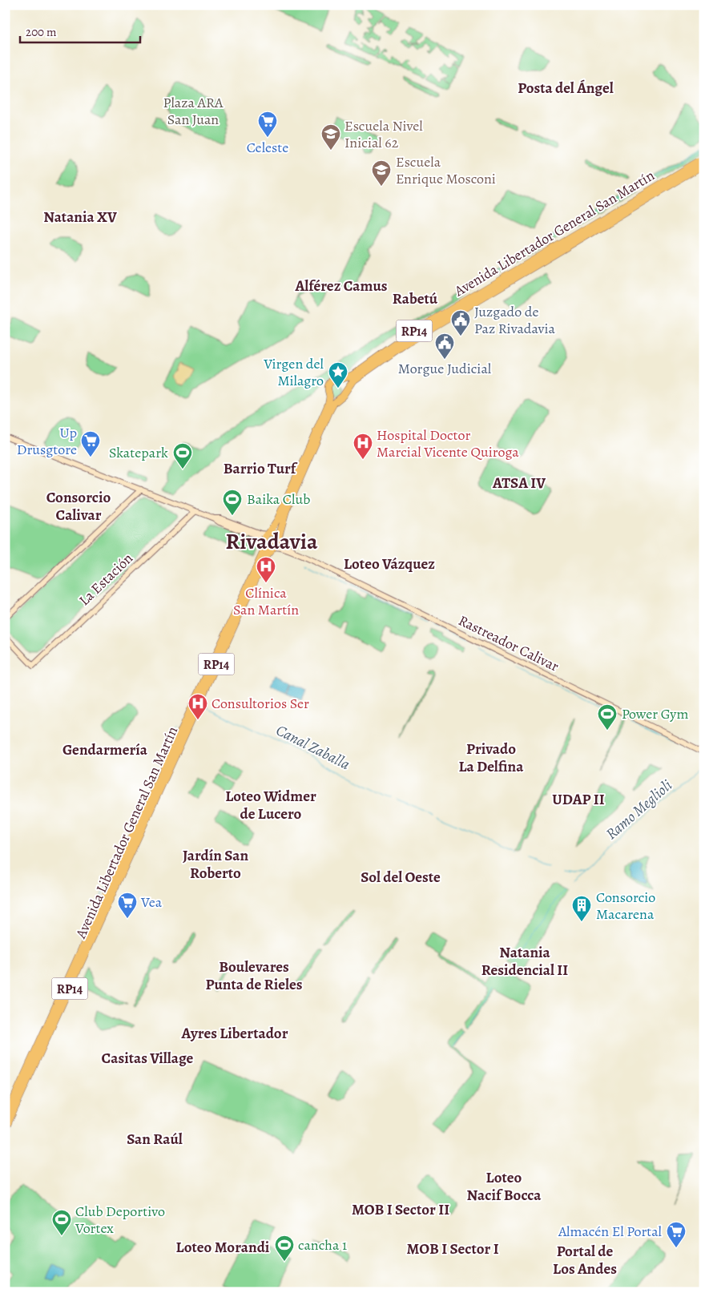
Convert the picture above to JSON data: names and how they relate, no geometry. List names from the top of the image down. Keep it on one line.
{"streets":{"main road":["Avenida Libertador General San Martín","RP14","La Estación","Rastreador Calivar"]},"crossings":[["Avenida Libertador General San Martín","Rastreador Calivar"]],"districts":["Posta del Ángel","Natania XV","Alférez Camus","Rabetú","Barrio Turf","ATSA IV","Consorcio Calivar","Rivadavia","Loteo Vázquez","Privado La Delfina","Gendarmería","Loteo Widmer de Lucero","UDAP II","Jardín San Roberto","Sol del Oeste","Natania Residencial II","Boulevares Punta de Rieles","Ayres Libertador","Casitas Village","San Raúl","Loteo Nacif Bocca","MOB I Sector II","Loteo Morandi","MOB I Sector I","Portal de Los Andes"],"water":["Canal Zaballa","Ramo Meglioli"],"parks":["Plaza ARA San Juan"],"places":{"supermarket":["Celeste","Up Drusgtore","Vea","Almacén El Portal"],"school or university":["Escuela Nivel Inicial 62","Escuela Enrique Mosconi"],"public building":["Juzgado de Paz Rivadavia","Morgue Judicial"],"place":["Virgen del Milagro"],"hospital":["Hospital Doctor Marcial Vicente Quiroga","Clínica San Martín","Consultorios Ser"],"sports":["Skatepark","Baika Club","Power Gym","Club Deportivo Vortex","cancha 1"],"building":["Consorcio Macarena"]},"scale_bar":"200 m"}
